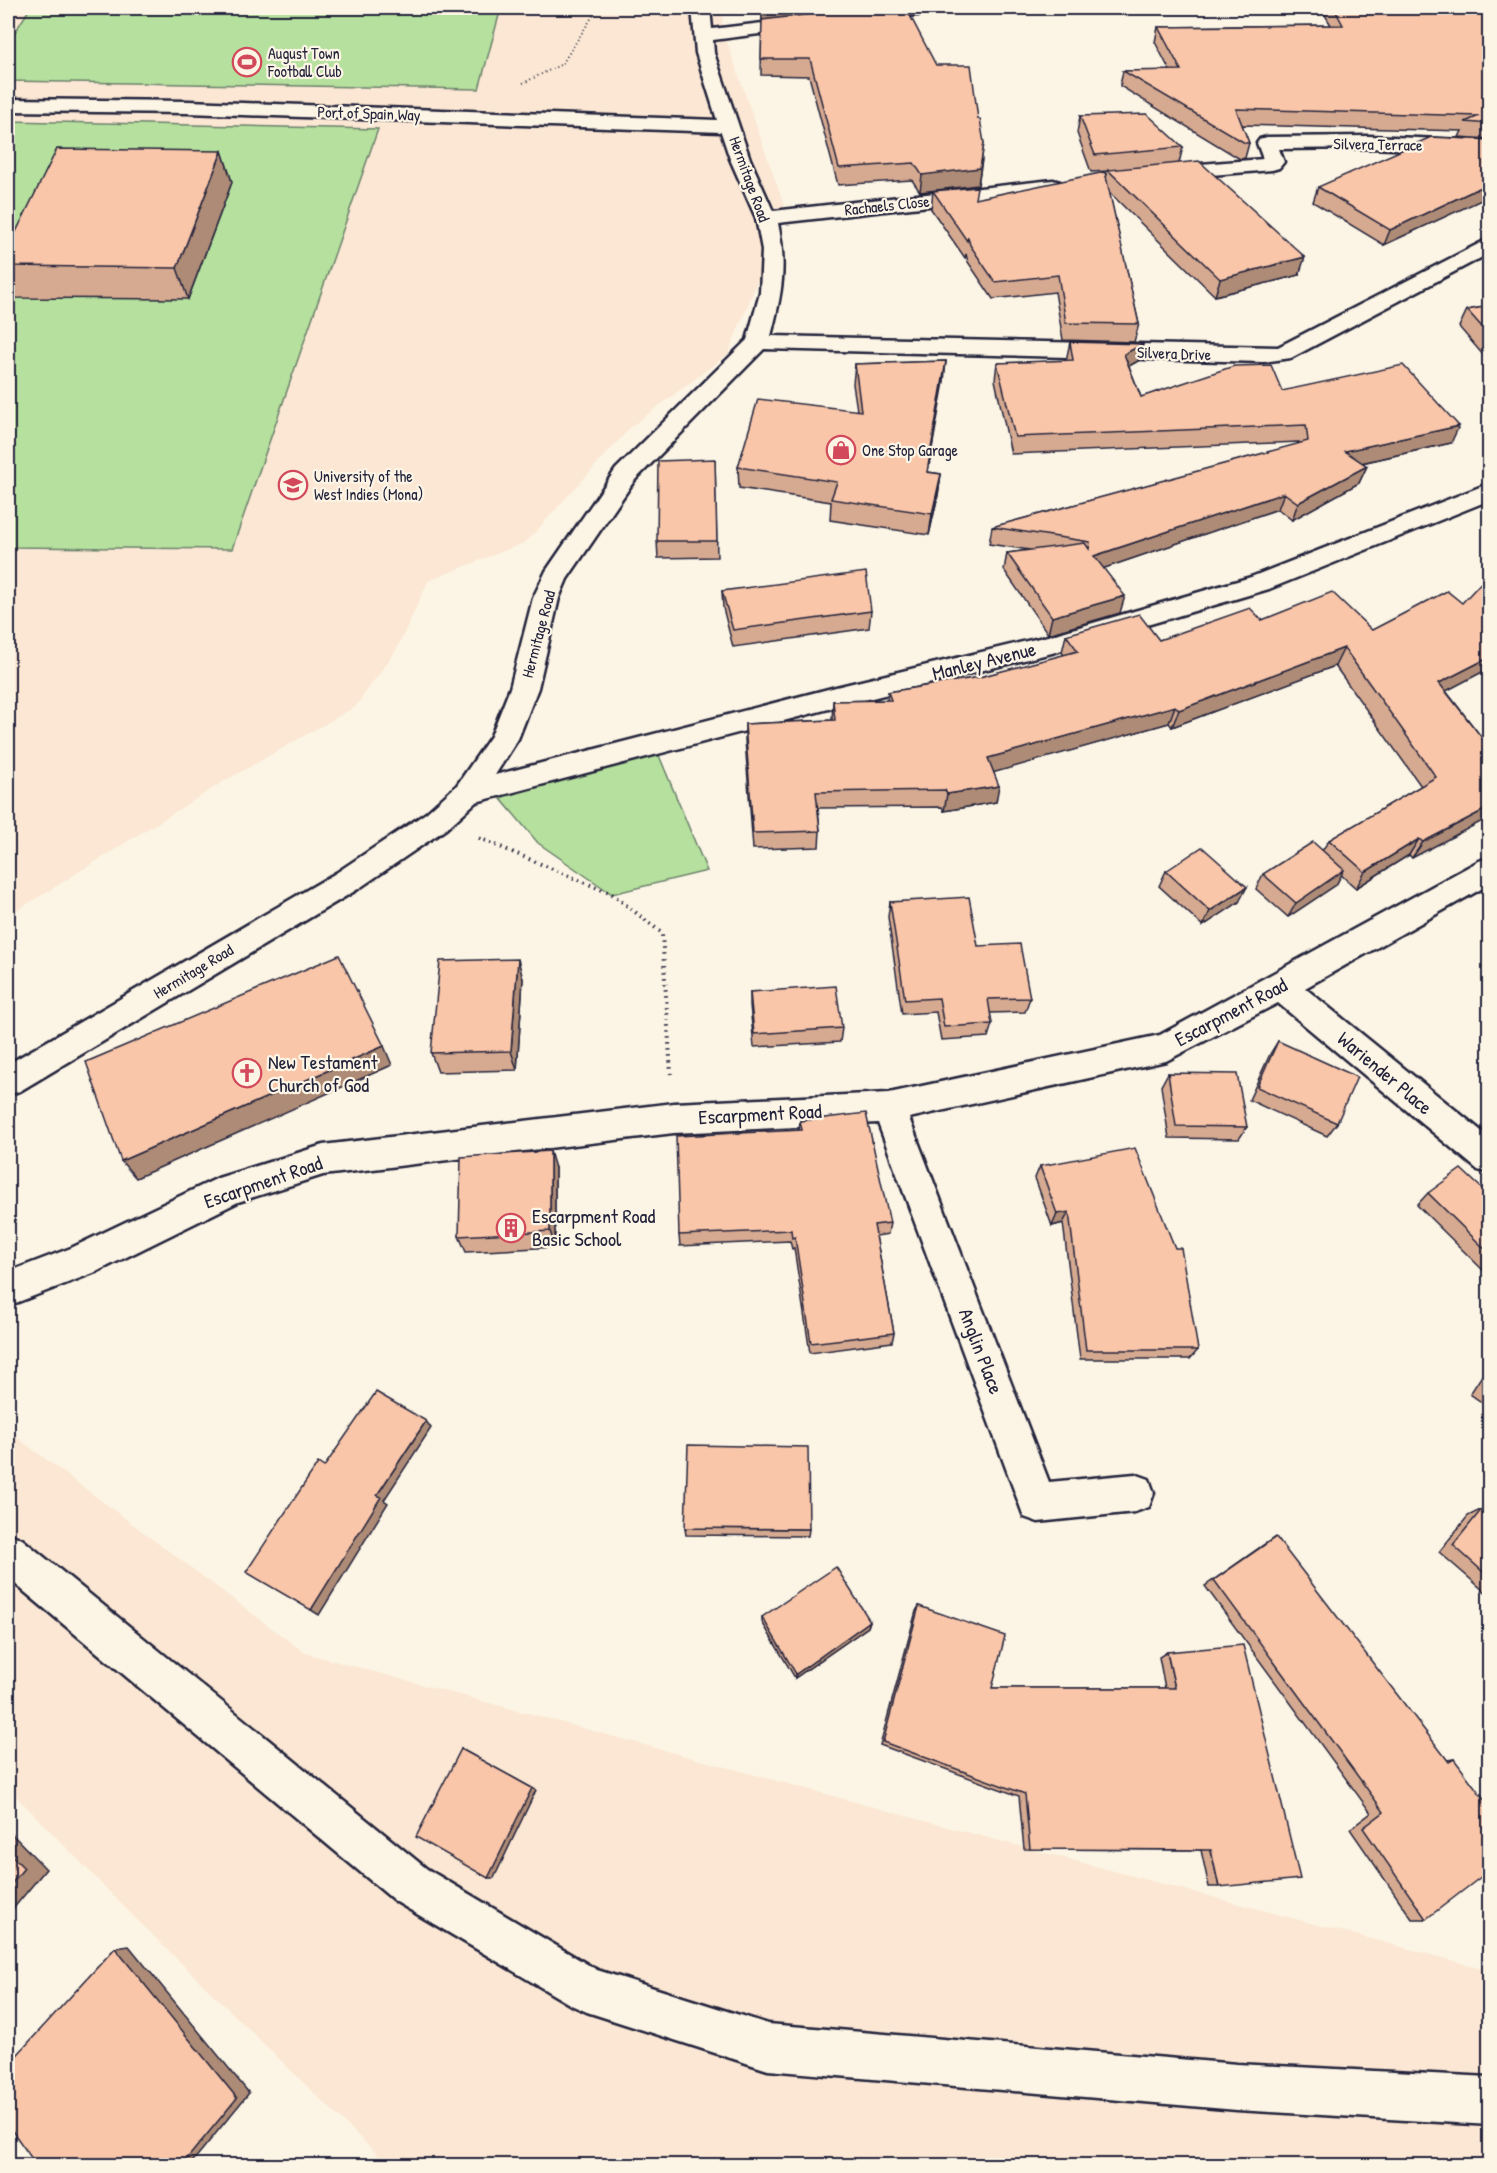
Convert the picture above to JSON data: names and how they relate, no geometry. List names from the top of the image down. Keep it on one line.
{"streets":{"street":["Port of Spain Way","Silvera Terrace","Hermitage Road","Rachaels Close","Silvera Drive","Manley Avenue","Escarpment Road","Wariender Place","Anglin Place"]},"crossings":[["Port of Spain Way","Hermitage Road"],["Hermitage Road","Rachaels Close"],["Hermitage Road","Silvera Drive"],["Hermitage Road","Manley Avenue"],["Escarpment Road","Wariender Place"],["Escarpment Road","Anglin Place"]],"places":{"sports":["August Town Football Club"],"shop":["One Stop Garage"],"school or university":["University of the West Indies (Mona)"],"church":["New Testament Church of God"],"building":["Escarpment Road Basic School"]}}
